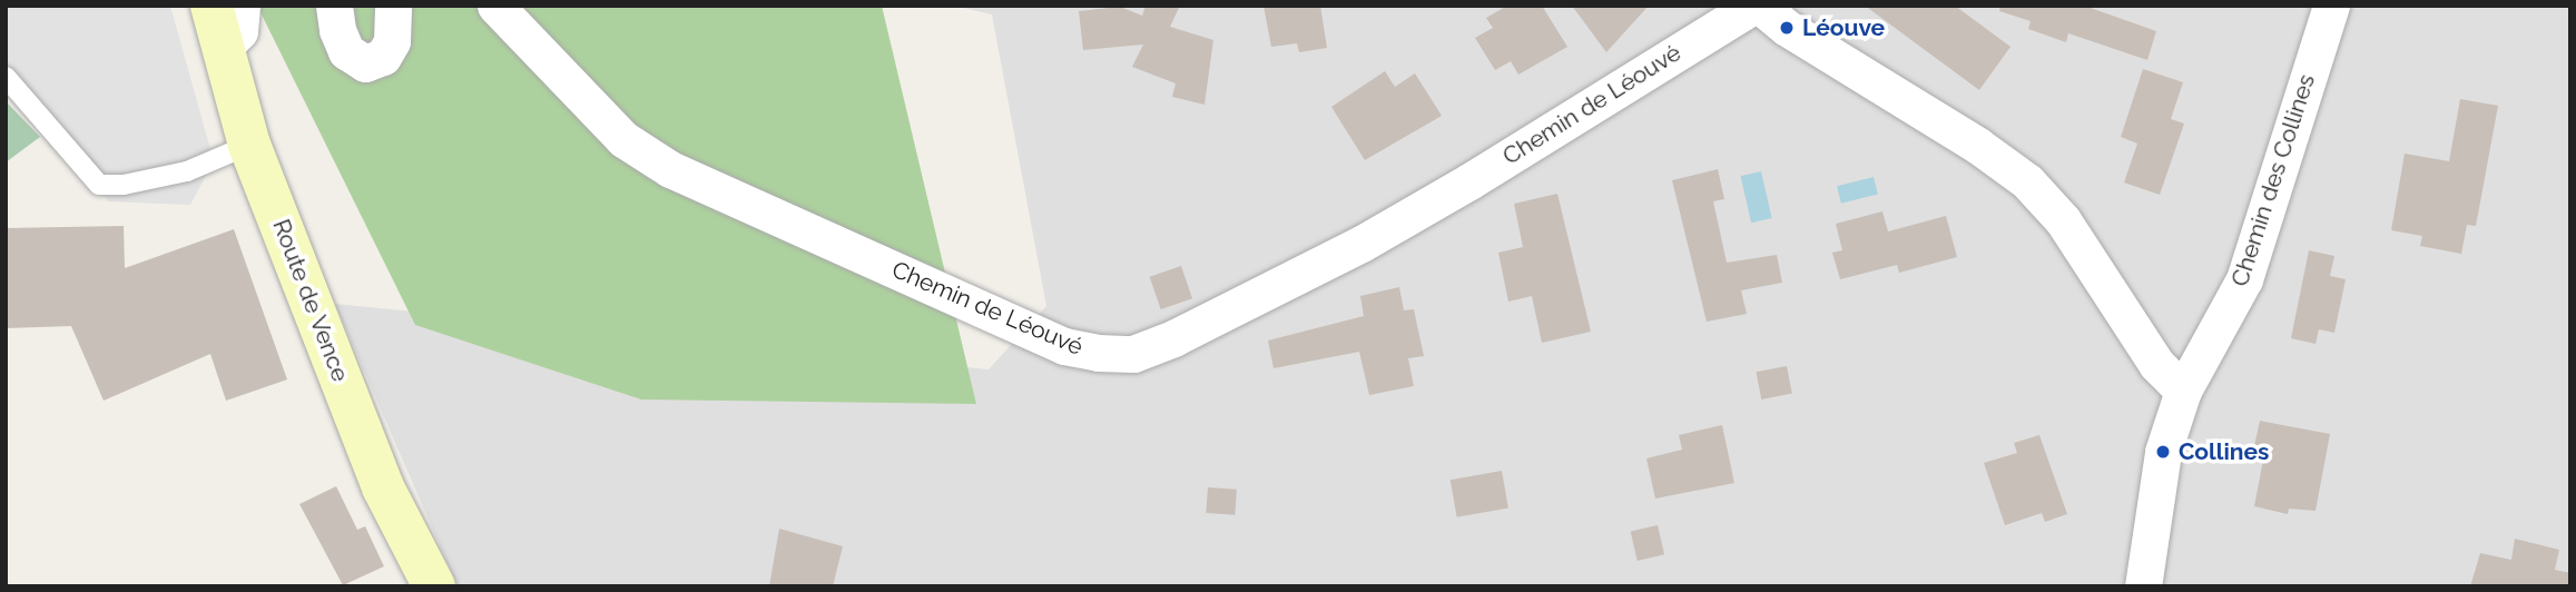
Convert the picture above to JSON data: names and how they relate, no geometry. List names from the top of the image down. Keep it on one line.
{"streets":{"main road":["Route de Vence"],"street":["Chemin de Léouvé","Chemin des Collines"]},"places":["Léouve","Collines"]}
